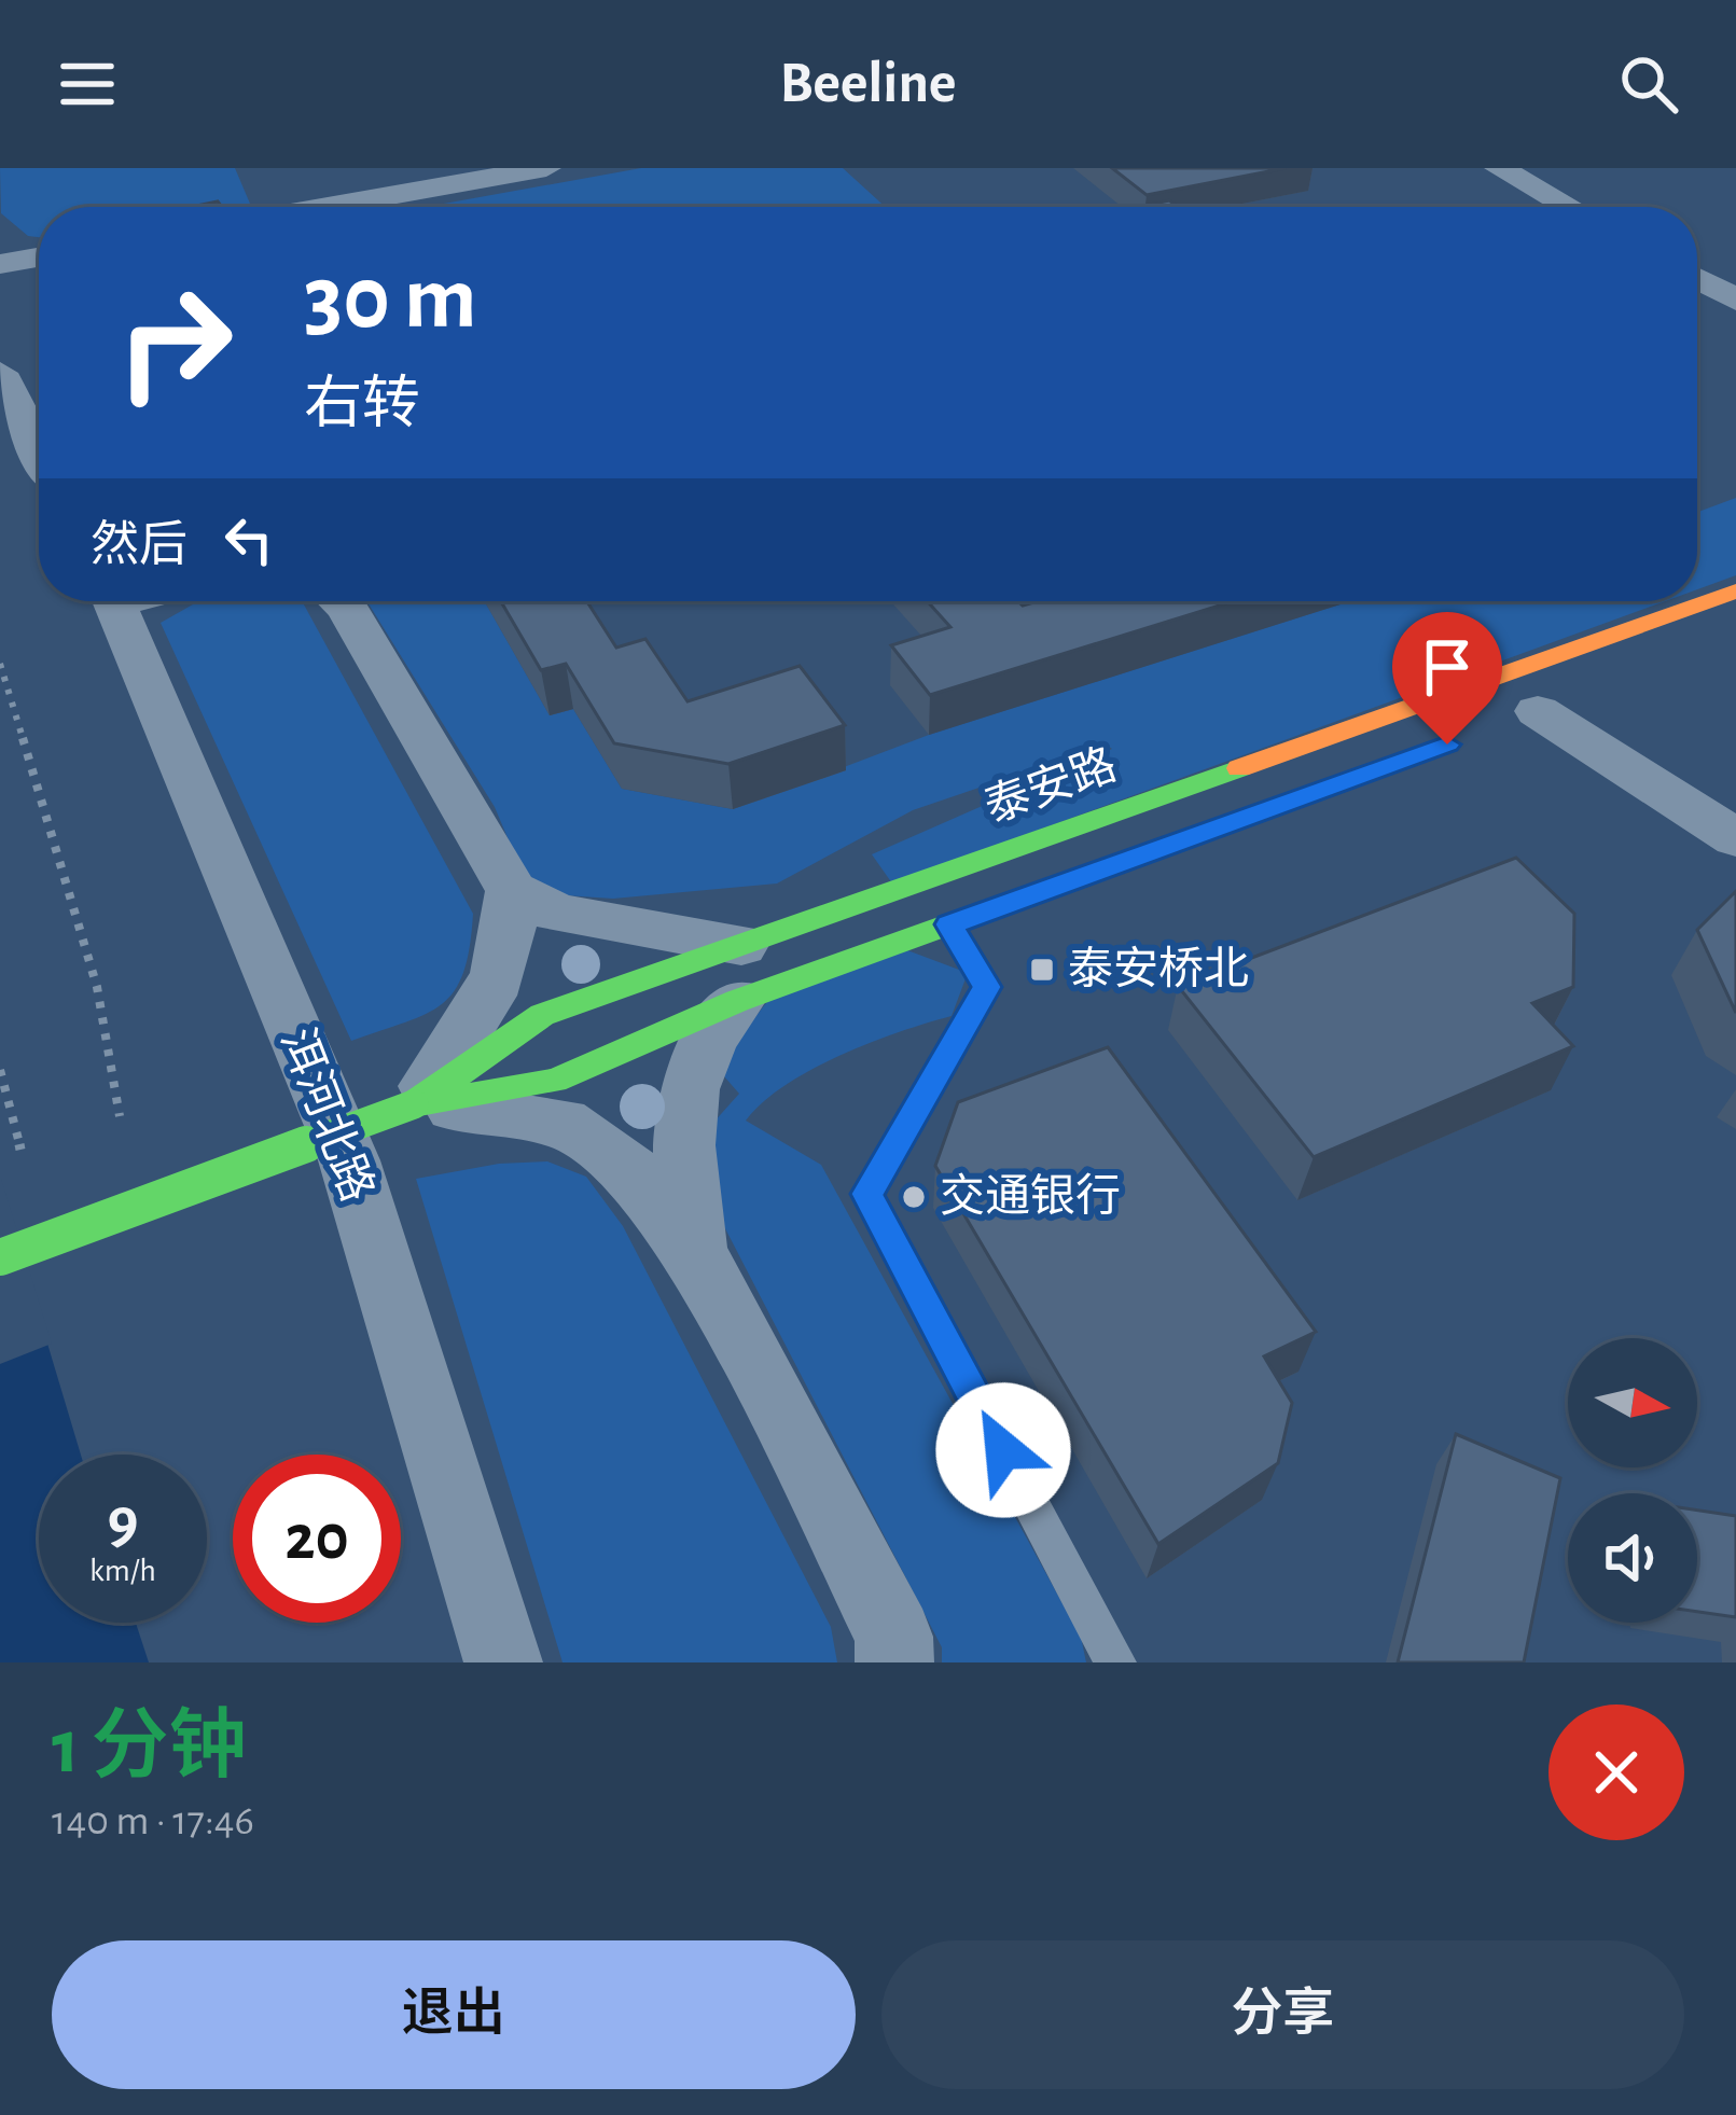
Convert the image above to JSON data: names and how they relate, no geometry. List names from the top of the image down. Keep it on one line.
{"streets":{"main road":["泰安路"],"street":["洱河北路"]},"places":{"transit":["泰安桥北"],"other":["交通银行"]},"north":"right","page":{"header":"Beeline","turn":["30 m","右转"],"then":"然后","speed":"9 km/h","limit":"20","heading":["1 分钟","140 m · 17:46"],"buttons":["退出","分享"]}}
